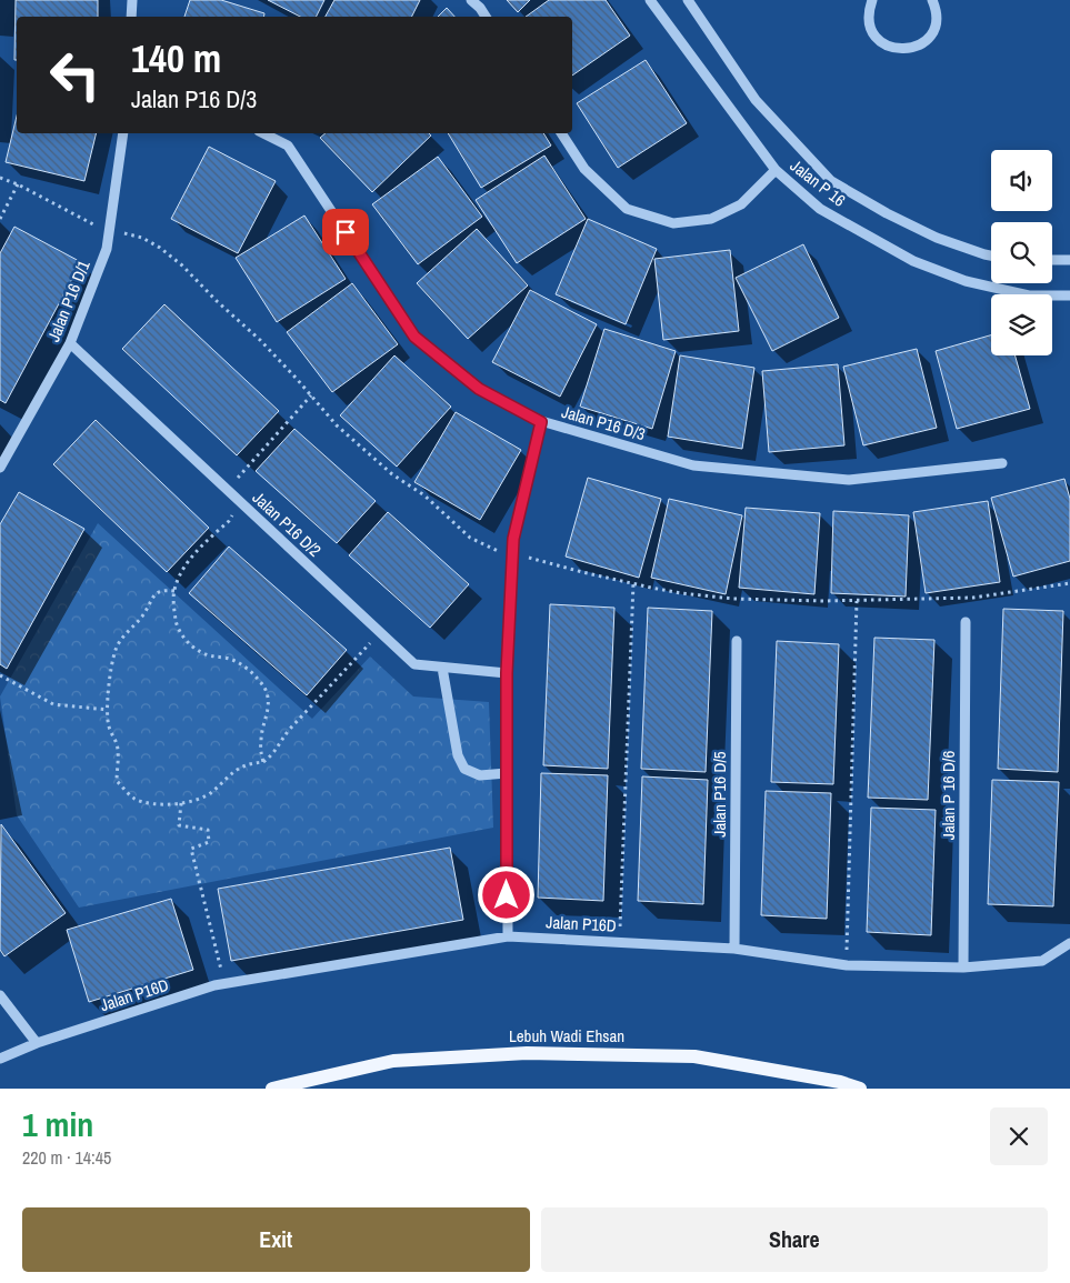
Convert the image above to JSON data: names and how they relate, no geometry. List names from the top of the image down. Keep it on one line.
{"streets":{"main road":["Lebuh Wadi Ehsan"],"street":["Jalan P 16","Jalan P16 D/1","Jalan P16 D/3","Jalan P16 D/2","Jalan P16 D/5","Jalan P 16 D/6","Jalan P16D"]},"crossings":[["Jalan P16 D/1","Jalan P16 D/2"],["Jalan P16 D/5","Jalan P16D"],["Jalan P 16 D/6","Jalan P16D"]],"page":{"turn":["140 m","Jalan P16 D/3"],"heading":["1 min","220 m · 14:45"],"buttons":["Exit","Share"]}}
